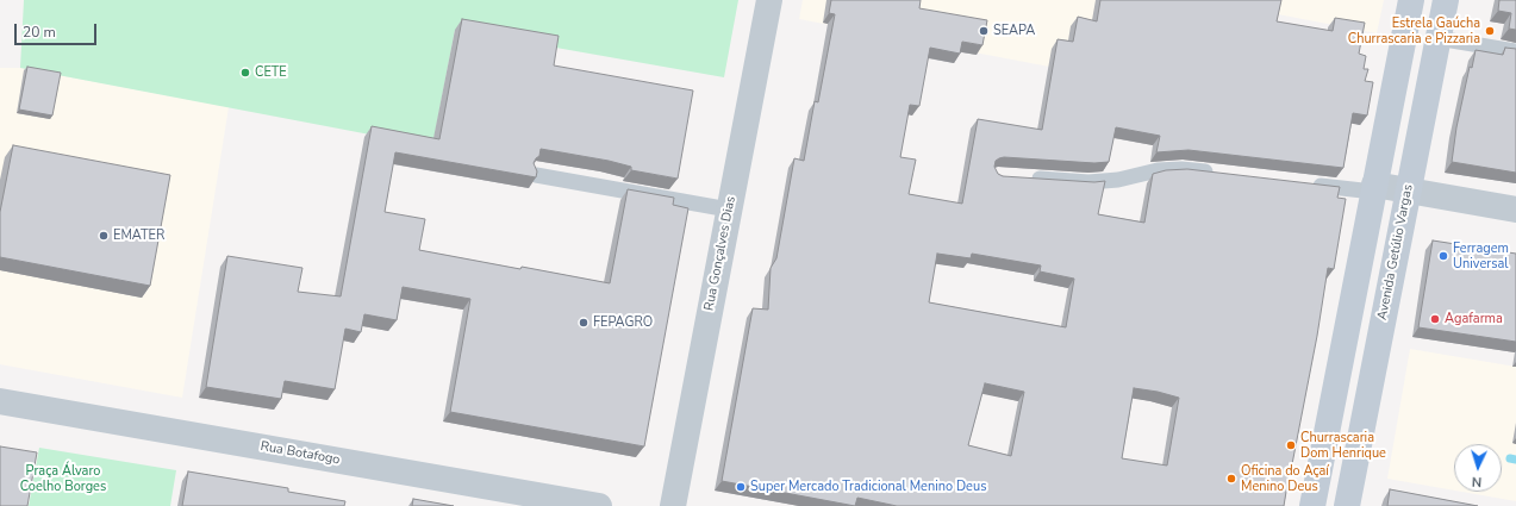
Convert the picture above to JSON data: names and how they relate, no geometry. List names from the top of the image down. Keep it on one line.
{"streets":{"main road":["Avenida Getúlio Vargas"],"street":["Rua Gonçalves Dias","Rua Botafogo"]},"parks":["Praça Álvaro Coelho Borges"],"places":["SEAPA","Estrela Gaúcha Churrascaria e Pizzaria","CETE","EMATER","Ferragem Universal","Agafarma","FEPAGRO","Churrascaria Dom Henrique","Oficina do Açaí Menino Deus","Super Mercado Tradicional Menino Deus"],"scale_bar":"20 m","north":"bottom"}
